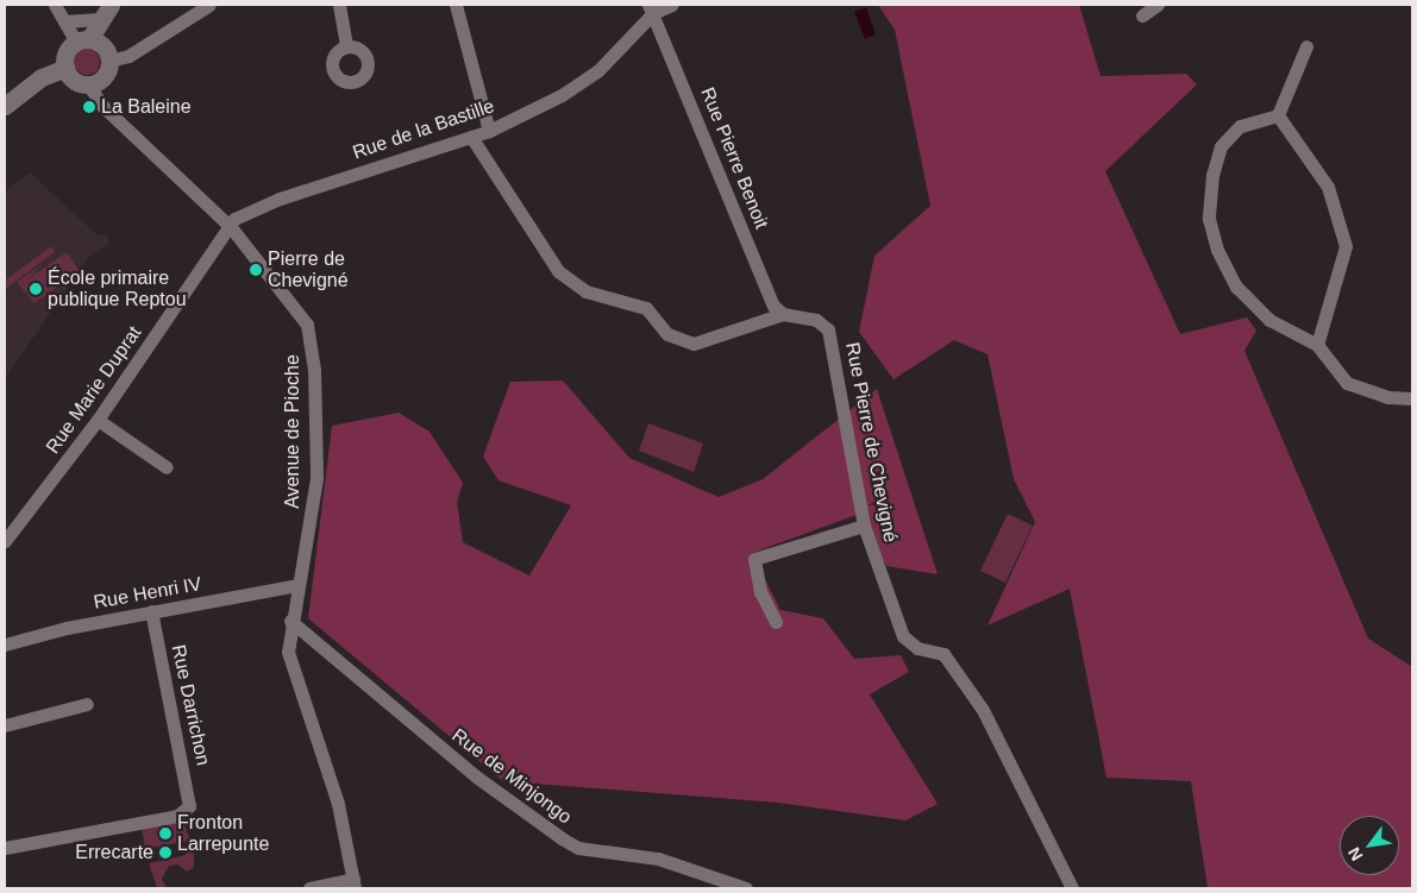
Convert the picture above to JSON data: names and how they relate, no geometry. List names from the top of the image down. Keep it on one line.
{"streets":{"street":["Rue de la Bastille","Rue Pierre Benoit","Rue Marie Duprat","Avenue de Pioche","Rue Pierre de Chevigné","Rue Henri IV","Rue Darrichon","Rue de Minjongo"]},"crossings":[["Rue de la Bastille","Rue Pierre Benoit"],["Rue de la Bastille","Rue Marie Duprat"],["Rue de la Bastille","Avenue de Pioche"],["Rue de la Bastille","Rue Pierre de Chevigné"],["Rue Pierre Benoit","Rue Pierre de Chevigné"],["Rue Marie Duprat","Avenue de Pioche"],["Avenue de Pioche","Rue Henri IV"],["Avenue de Pioche","Rue de Minjongo"],["Rue Henri IV","Rue Darrichon"]],"places":["La Baleine","Pierre de Chevigné","École primaire publique Reptou","Fronton Larrepunte","Errecarte"],"north":"bottom left"}
